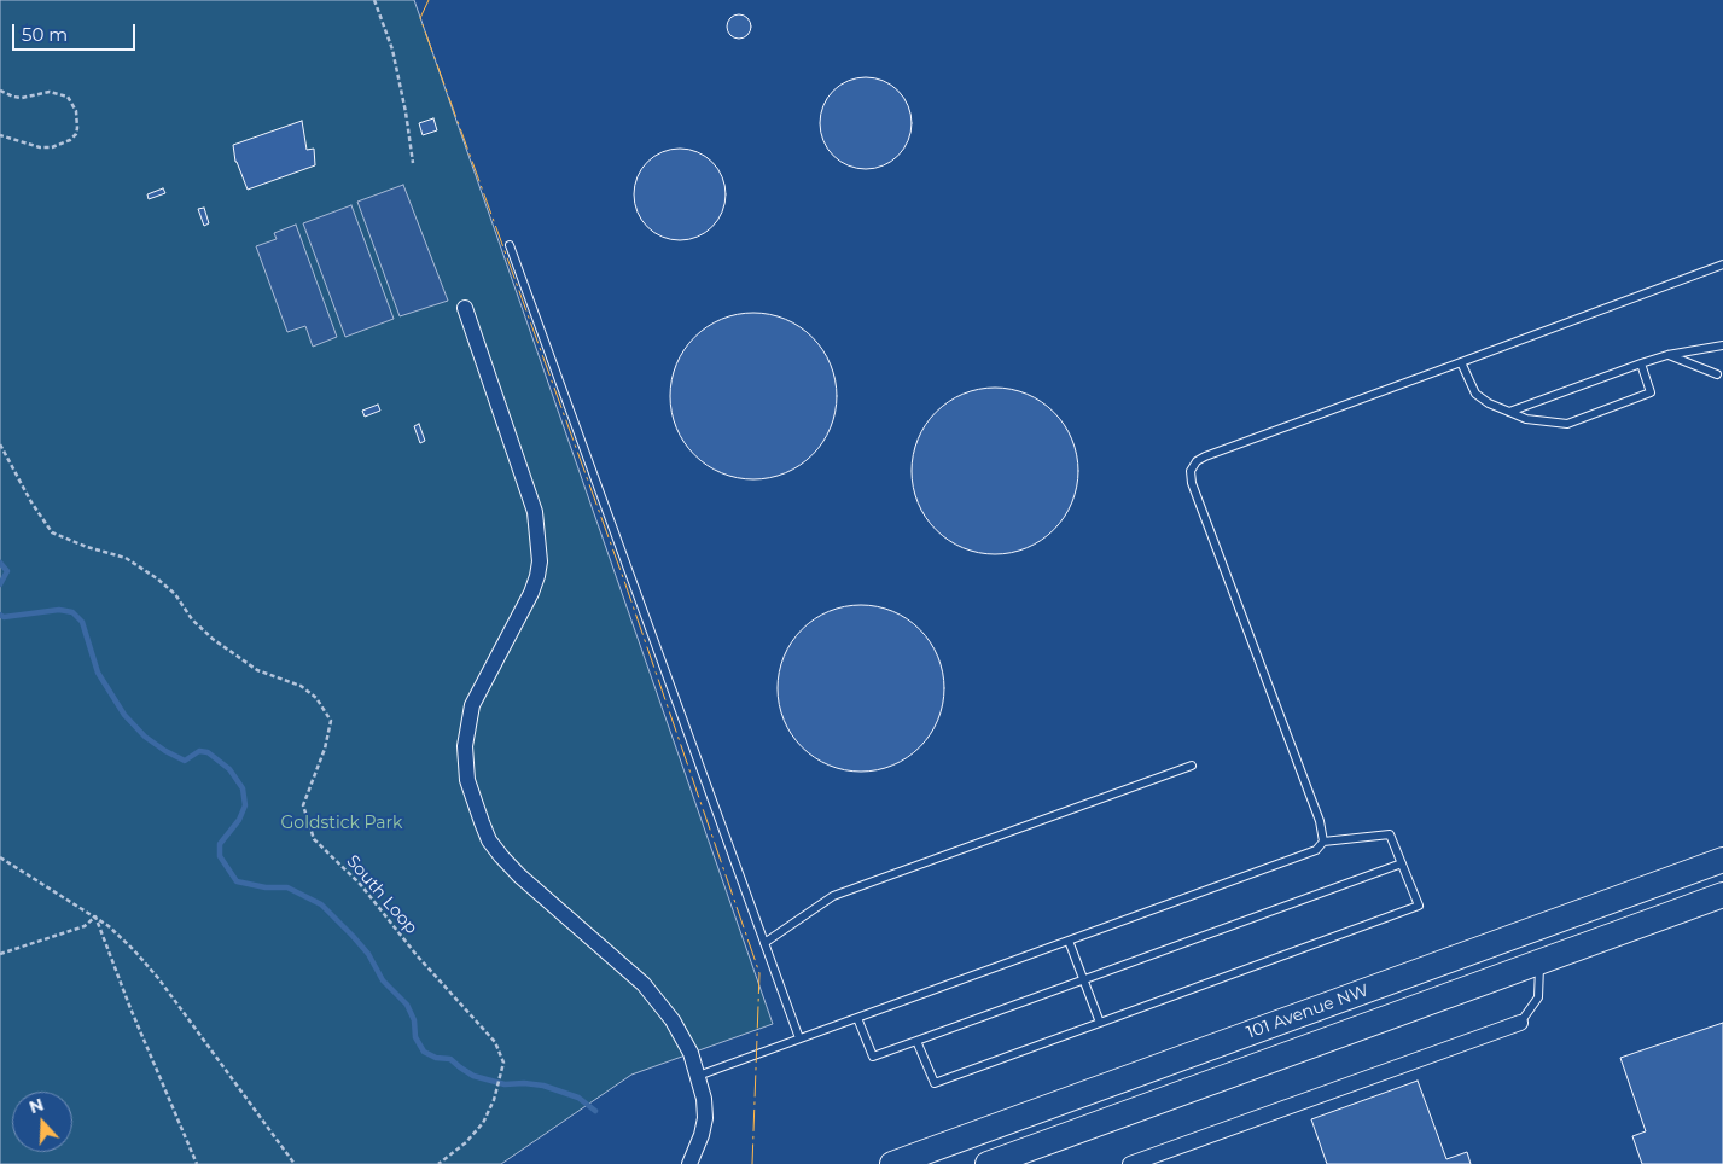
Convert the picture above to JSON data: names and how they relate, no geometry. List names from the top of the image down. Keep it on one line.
{"streets":{"main road":["101 Avenue NW"],"path":["South Loop"]},"parks":["Goldstick Park"],"scale_bar":"50 m","north":"top"}
